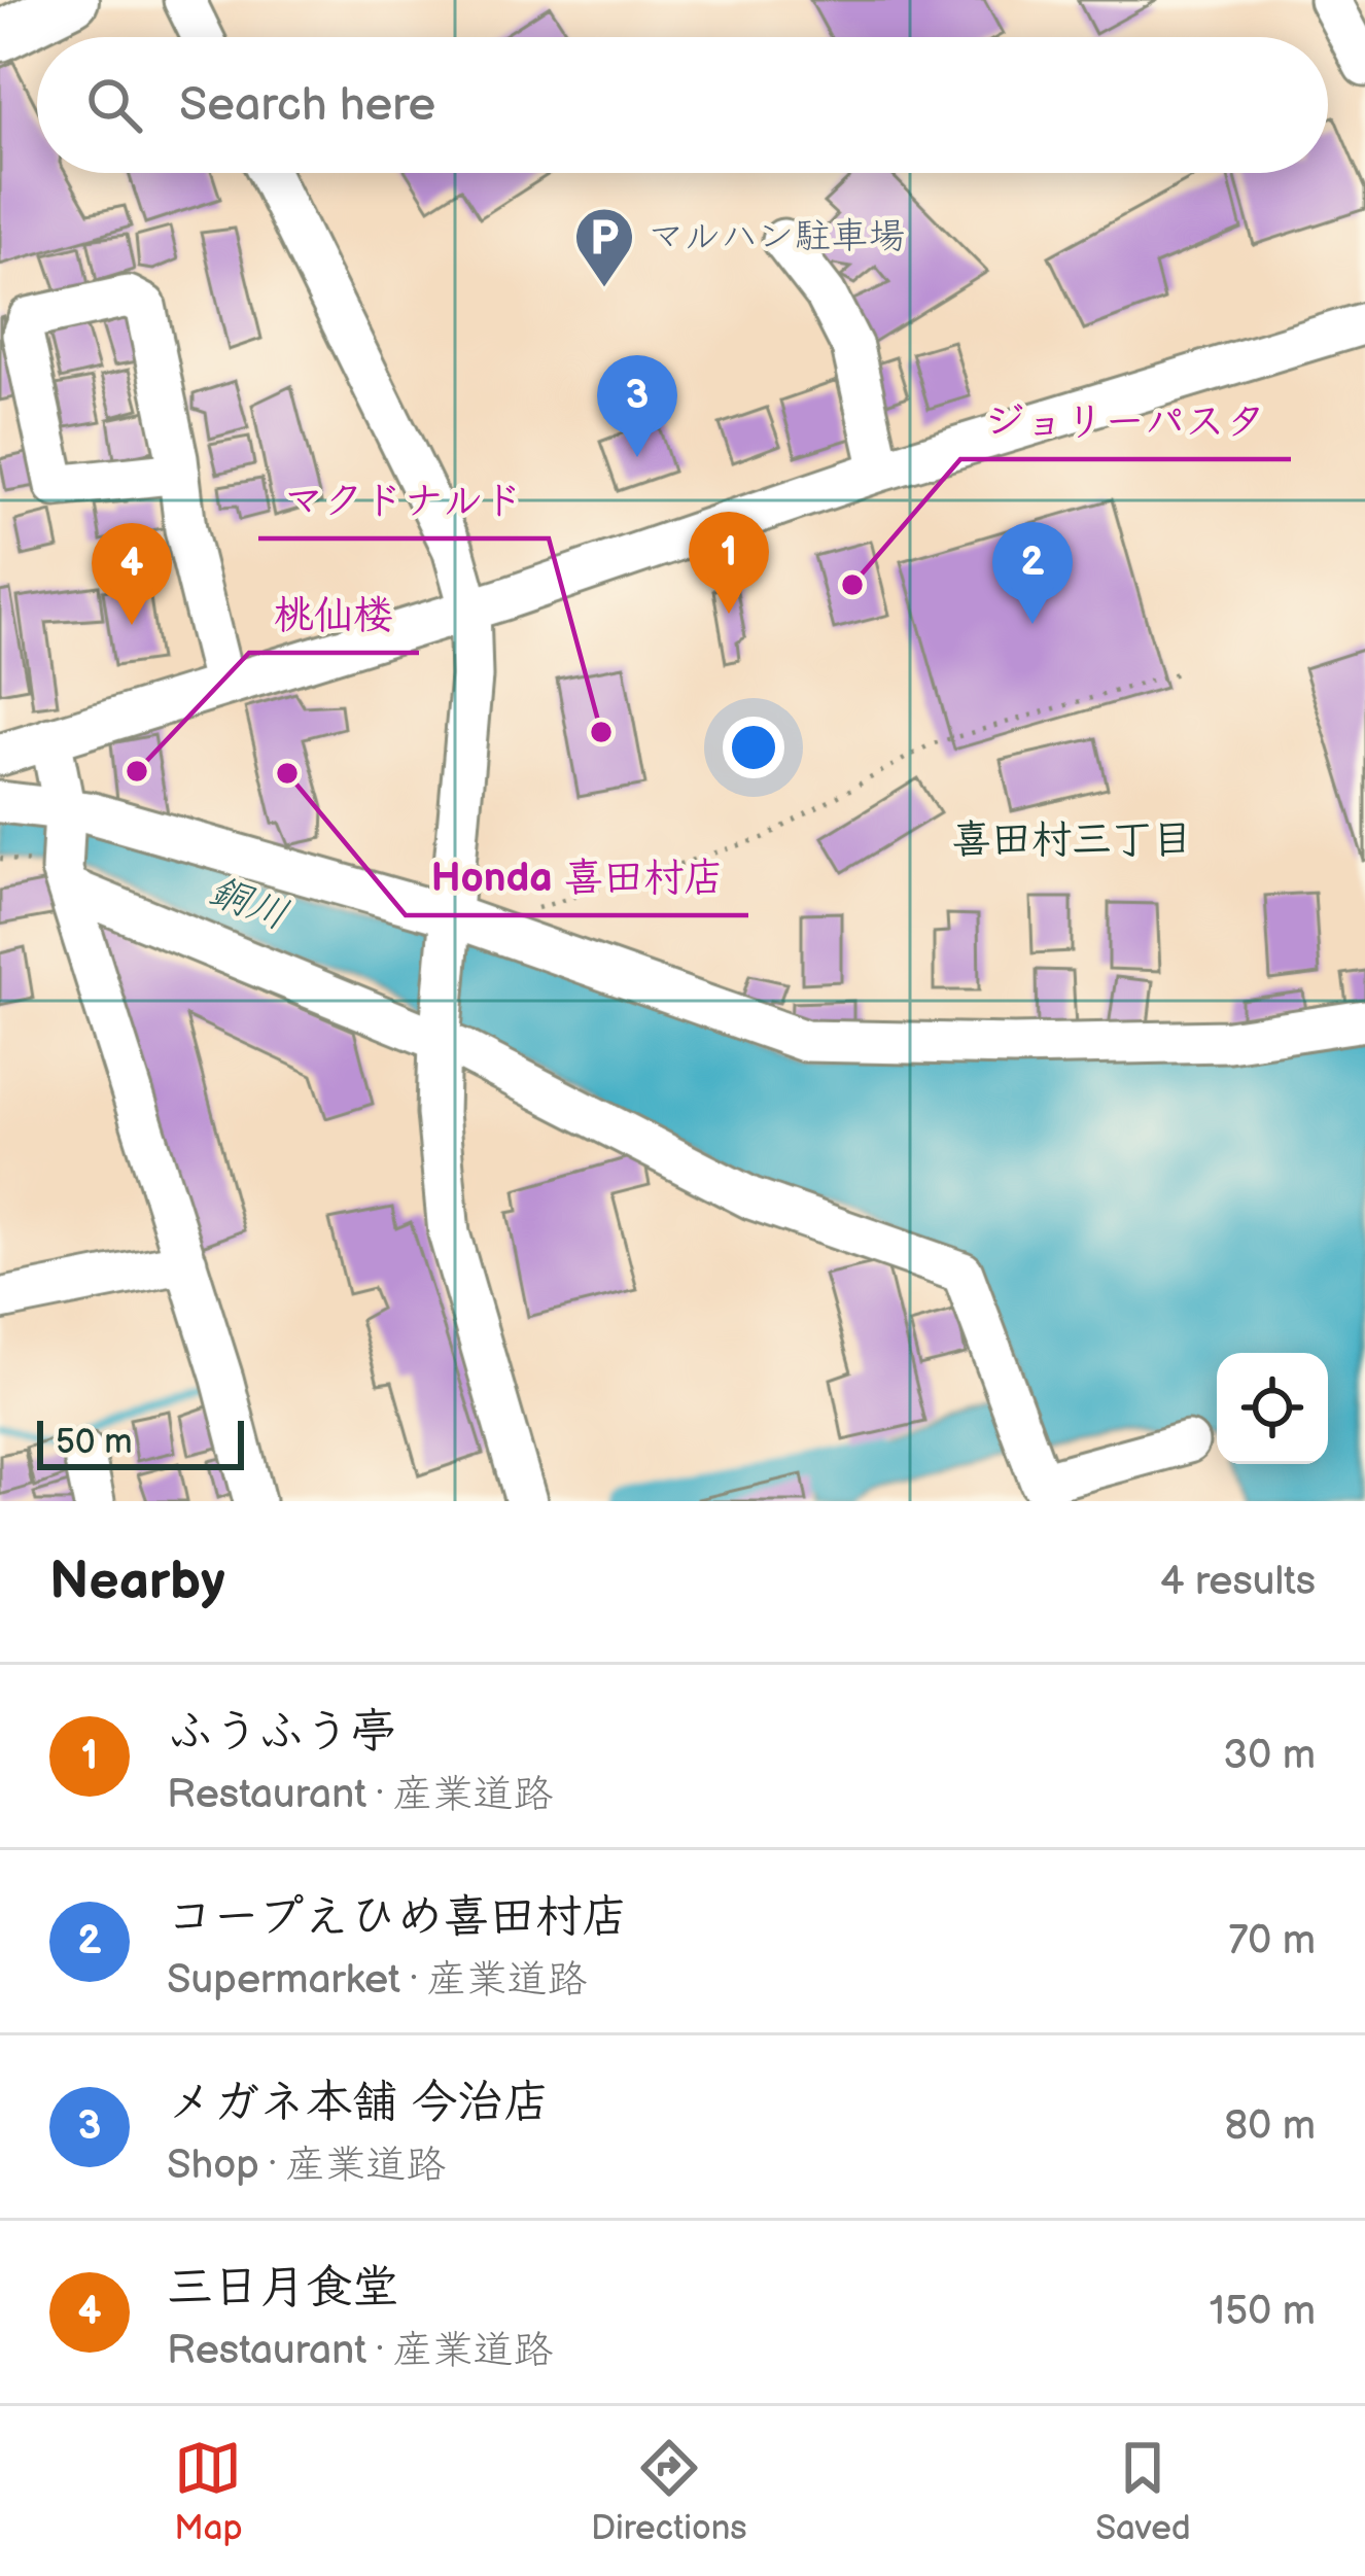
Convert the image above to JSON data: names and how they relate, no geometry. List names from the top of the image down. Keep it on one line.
{"districts":["喜田村三丁目"],"water":["銅川"],"places":{"parking":["マルハン駐車場"],"other":["ジョリーパスタ","マクドナルド","桃仙楼","Honda 喜田村店"]},"scale_bar":"50 m","page":{"search":"Search here","pins":["3","1","2","4"],"scale":"50 m","heading":["Nearby","4 results"],"list":[{"mark":"1","name":"ふうふう亭","note":"Restaurant · 産業道路","value":"30 m"},{"mark":"2","name":"コープえひめ喜田村店","note":"Supermarket · 産業道路","value":"70 m"},{"mark":"3","name":"メガネ本舗 今治店","note":"Shop · 産業道路","value":"80 m"},{"mark":"4","name":"三日月食堂","note":"Restaurant · 産業道路","value":"150 m"}],"nav":["Map","Directions","Saved"]}}
